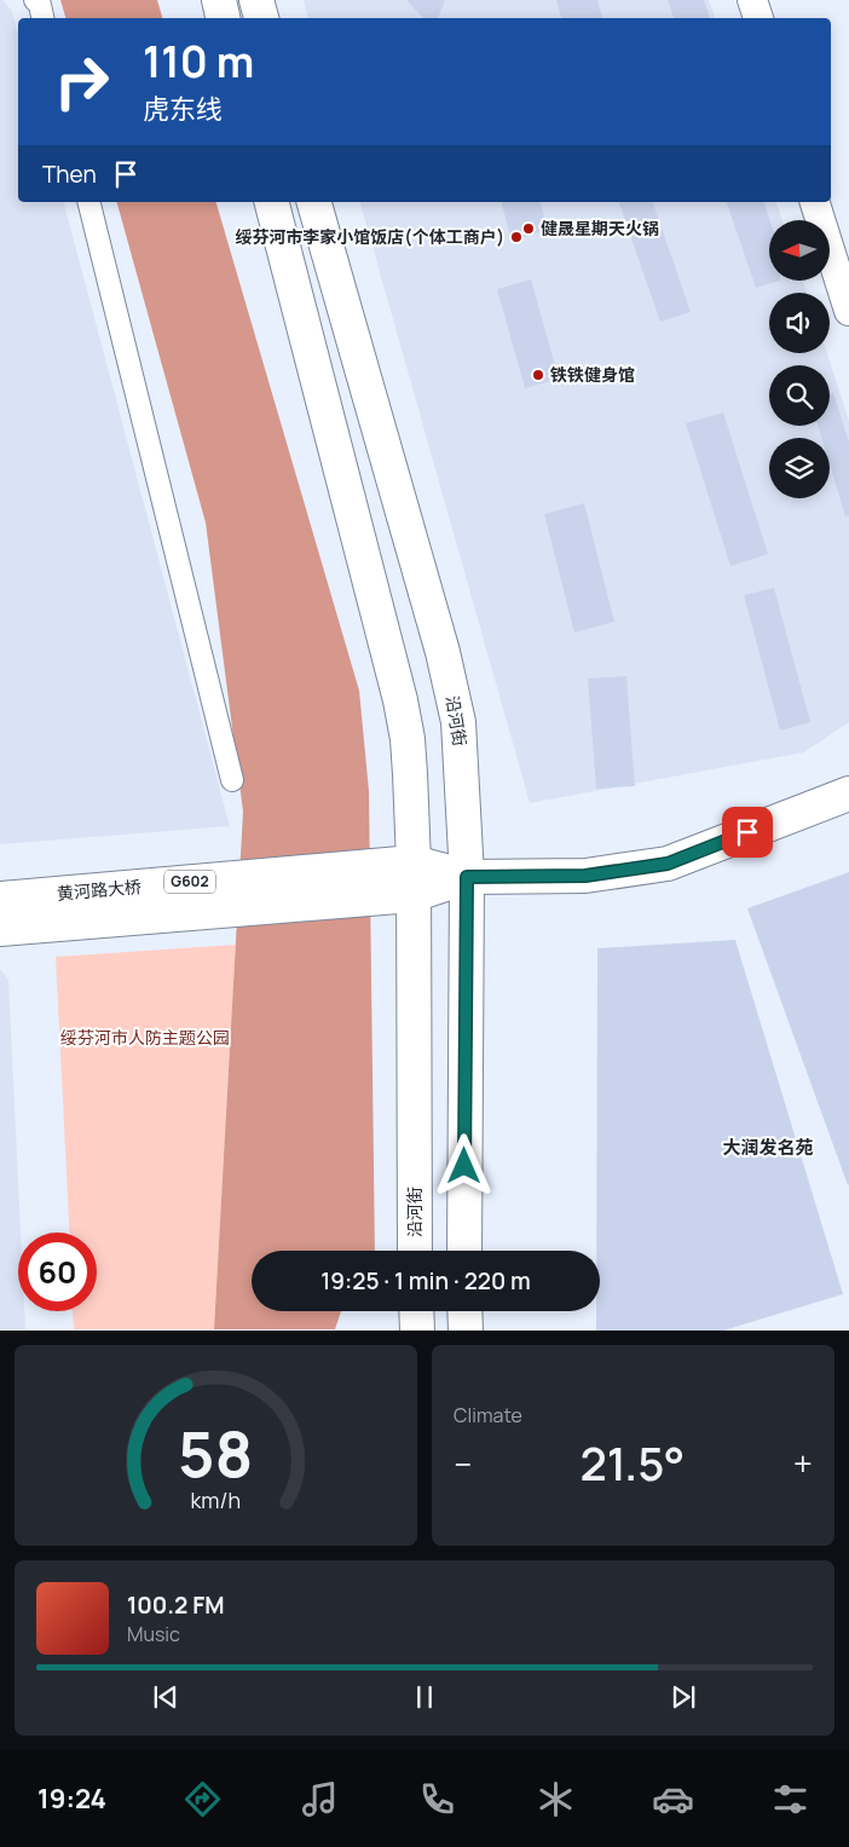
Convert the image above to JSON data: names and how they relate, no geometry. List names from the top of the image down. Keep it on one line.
{"streets":{"main road":["沿河街","G602","黄河路大桥"]},"crossings":[["沿河街","G602"],["G602","黄河路大桥"]],"districts":["大润发名苑"],"parks":["绥芬河市人防主题公园"],"places":["健晟星期天火锅","绥芬河市李家小馆饭店(个体工商户)","铁铁健身馆"],"north":"left","page":{"turn":["110 m","虎东线"],"then":"Then","limit":"60","trip":"19:25 · 1 min · 220 m","tile":"Climate","heat":["−","21.5°","+"],"song":["100.2 FM","Music"],"tabs":"19:24","gauge":["58","km/h"]}}
